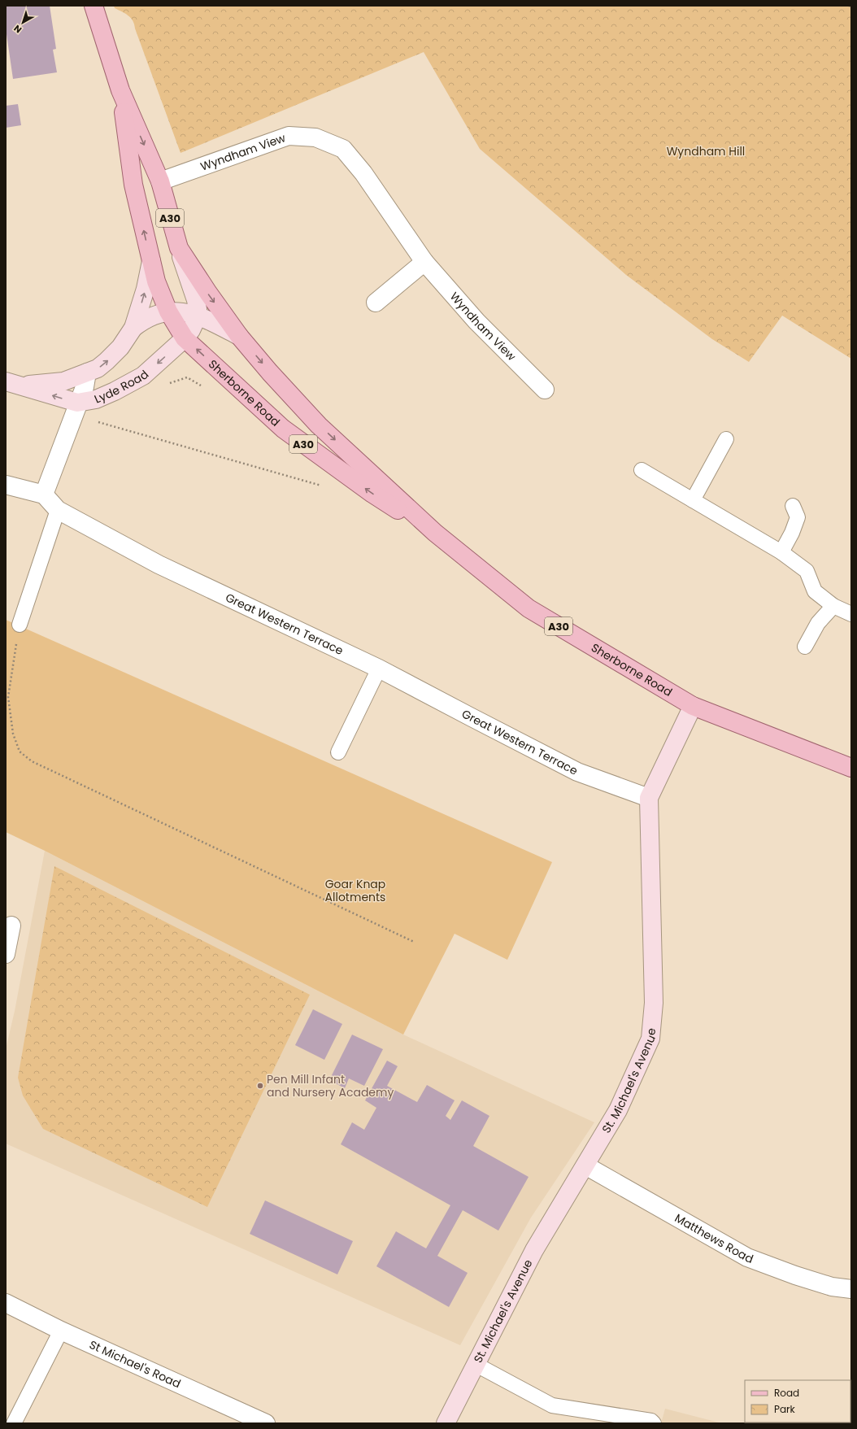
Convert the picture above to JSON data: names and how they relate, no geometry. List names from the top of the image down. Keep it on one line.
{"streets":{"main road":["A30","Sherborne Road"],"street":["Wyndham View","Lyde Road","Great Western Terrace","St. Michael's Avenue","Matthews Road","St Michael's Road"]},"crossings":[["Wyndham View","A30"],["A30","Lyde Road"],["A30","Sherborne Road"],["Lyde Road","Sherborne Road"],["Sherborne Road","St. Michael's Avenue"],["Great Western Terrace","St. Michael's Avenue"],["St. Michael's Avenue","Matthews Road"]],"parks":["Wyndham Hill","Goar Knap Allotments"],"places":["Pen Mill Infant and Nursery Academy"],"legend":["Road","Park"],"north":"bottom left"}
